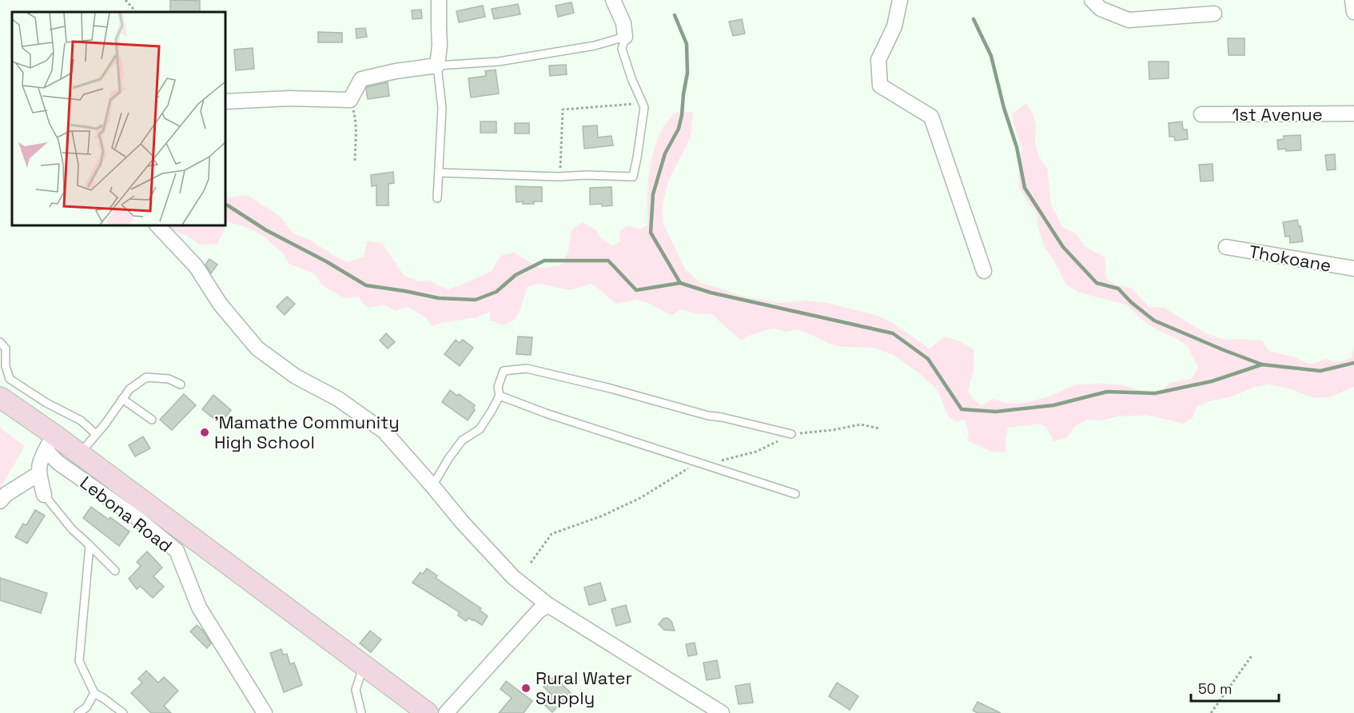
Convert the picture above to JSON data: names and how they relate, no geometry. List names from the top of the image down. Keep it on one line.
{"streets":{"street":["1st Avenue","Thokoane","Lebona Road"]},"places":["'Mamathe Community High School","Rural Water Supply"],"scale_bar":"50 m"}
